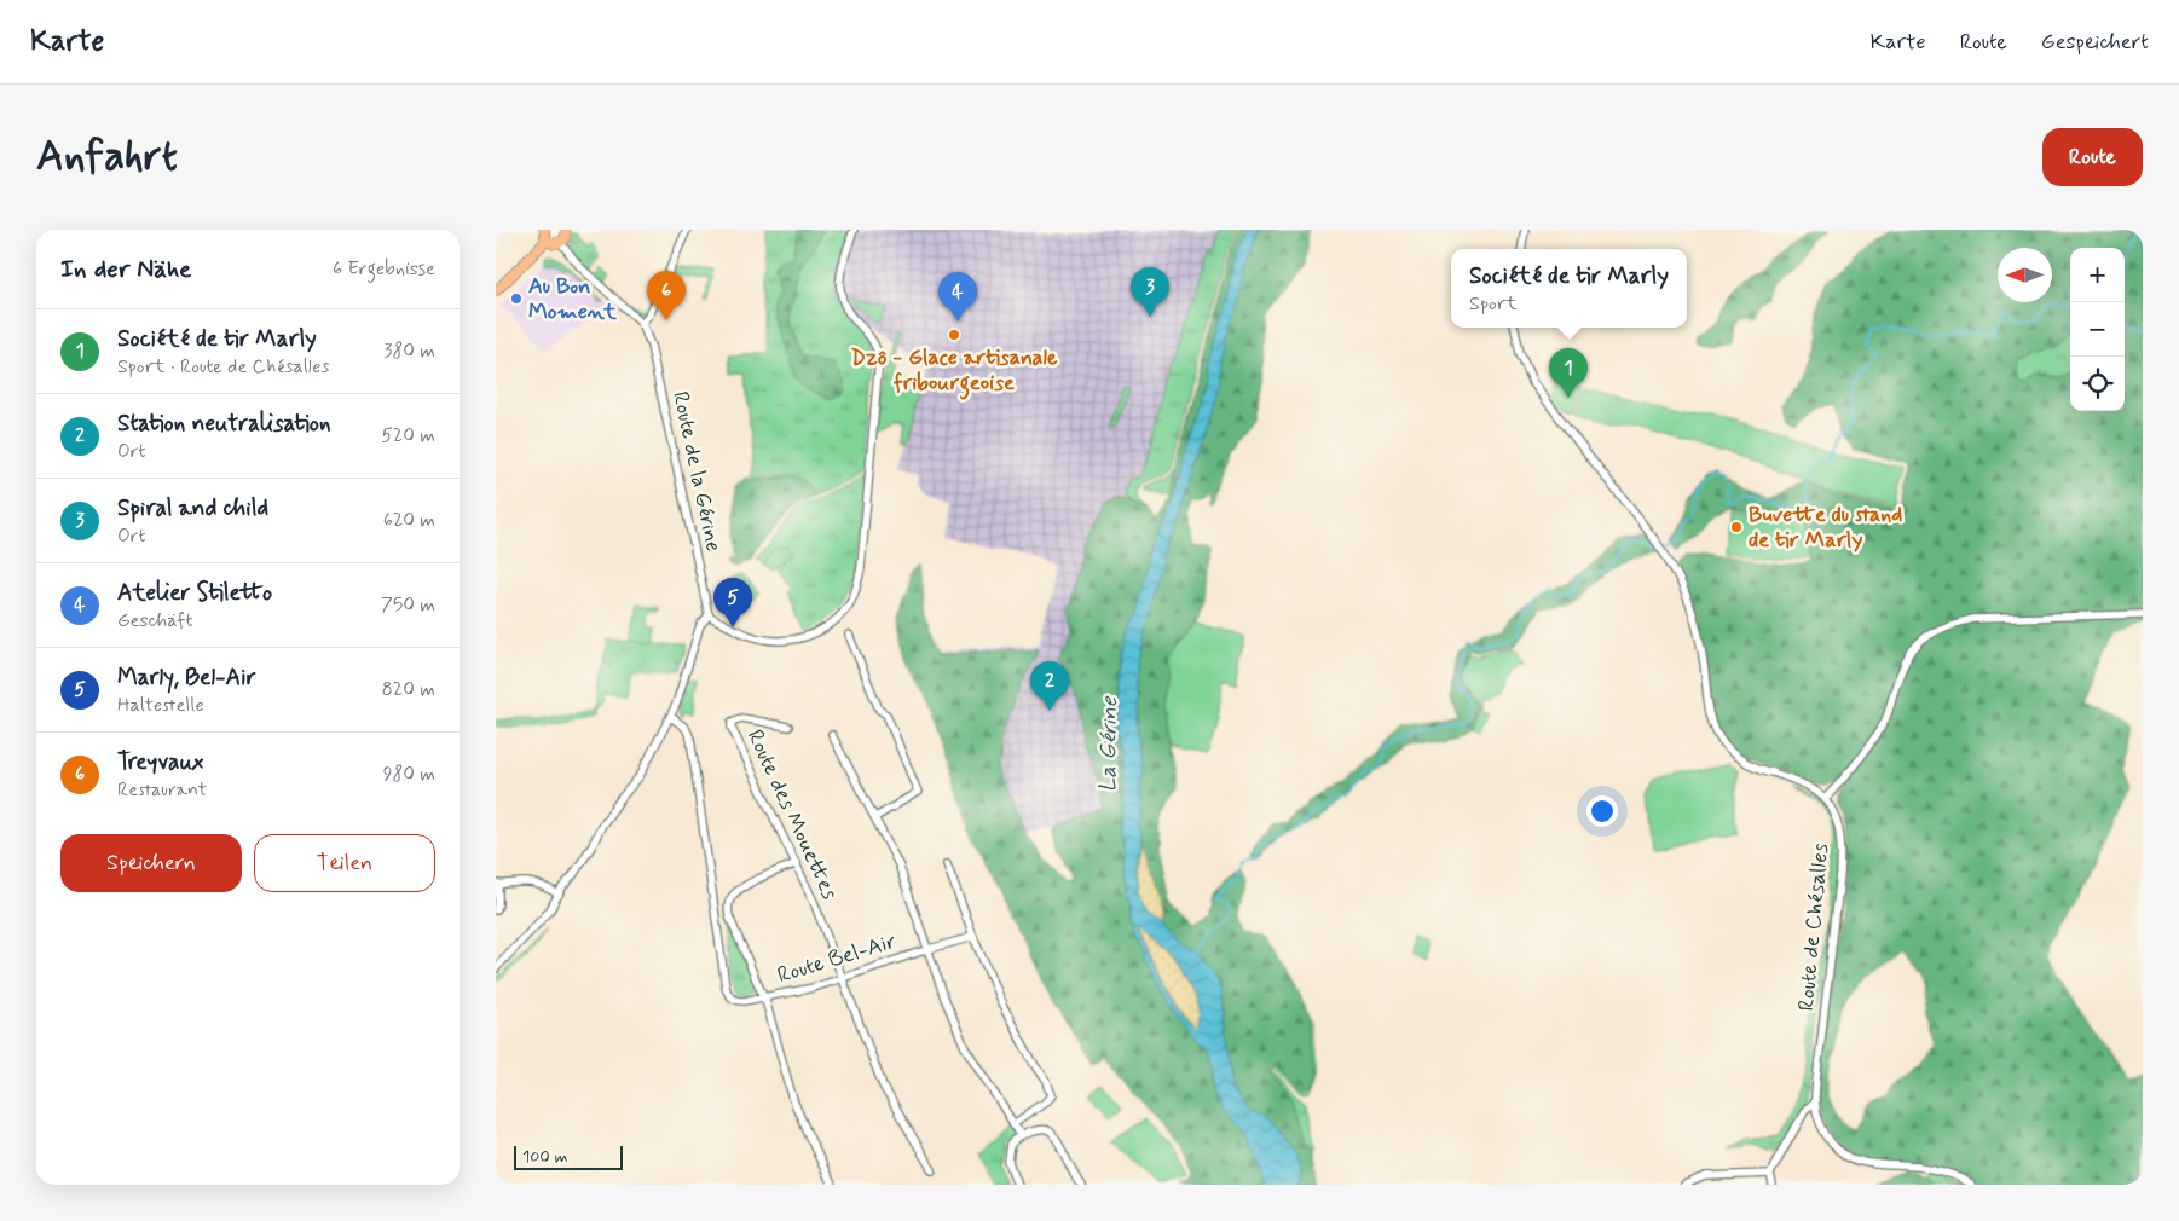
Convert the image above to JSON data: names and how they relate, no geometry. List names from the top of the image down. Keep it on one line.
{"streets":{"street":["Route de la Gérine","Route des Mouettes","Route de Chésalles","Route Bel-Air"]},"crossings":[["Route des Mouettes","Route Bel-Air"]],"water":["La Gérine"],"places":["Au Bon Moment","Dzô - Glace artisanale fribourgeoise","Buvette du stand de tir Marly"],"scale_bar":"100 m","north":"left","page":{"header":"Karte","nav":["Karte","Route","Gespeichert"],"buttons":["Route",["Speichern","Teilen"]],"title":"Anfahrt","heading":["In der Nähe","6 Ergebnisse"],"map_buttons":["+","−"],"popup":["Société de tir Marly","Sport"],"pins":["3","6","4","1","5","2"],"list":[{"mark":"1","name":"Société de tir Marly","note":"Sport · Route de Chésalles","value":"380 m"},{"mark":"2","name":"Station neutralisation","note":"Ort","value":"520 m"},{"mark":"3","name":"Spiral and child","note":"Ort","value":"620 m"},{"mark":"4","name":"Atelier Stiletto","note":"Geschäft","value":"750 m"},{"mark":"5","name":"Marly, Bel-Air","note":"Haltestelle","value":"820 m"},{"mark":"6","name":"Treyvaux","note":"Restaurant","value":"980 m"}],"scale":"100 m"}}
